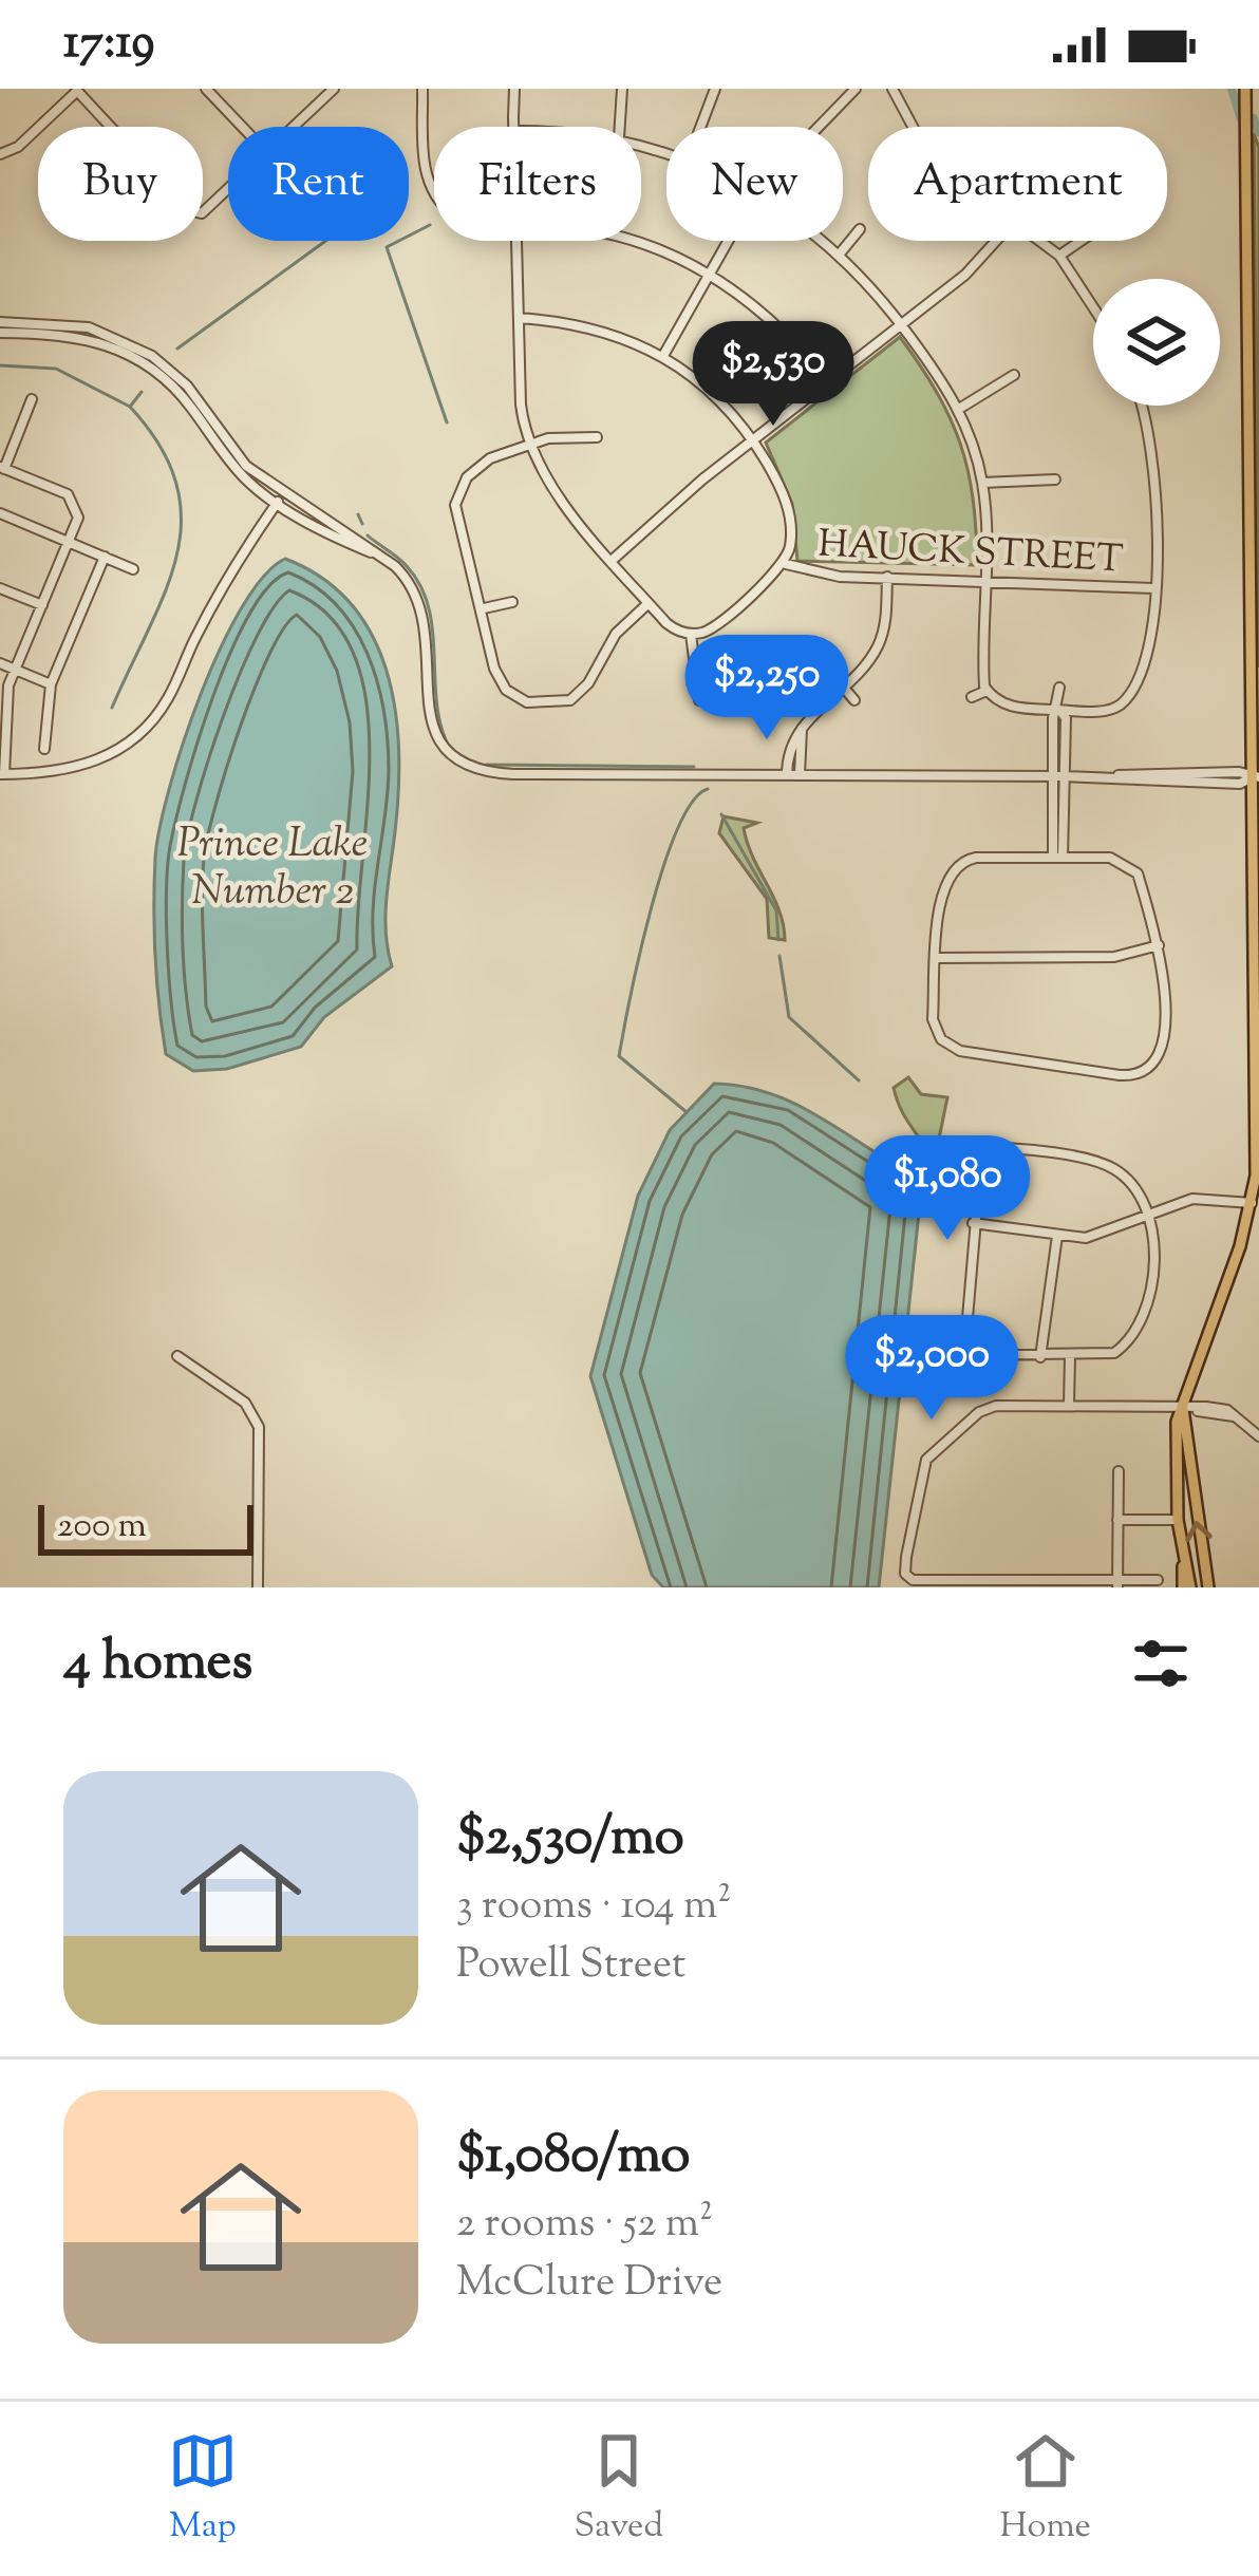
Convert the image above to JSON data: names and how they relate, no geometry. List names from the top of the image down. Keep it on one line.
{"streets":{"street":["HAUCK STREET"]},"water":["Prince Lake Number 2"],"scale_bar":"200 m","page":{"status":"17:19","chip":["Buy","Rent","Filters","New","Apartment"],"price":["$2,530","$2,250","$1,080","$2,000"],"scale":"200 m","heading":"4 homes","list":[{"name":"$2,530/mo","note":"3 rooms · 104 m² · Powell Street"},{"name":"$1,080/mo","note":"2 rooms · 52 m² · McClure Drive"}],"tabs":["Map","Saved","Home"]}}
